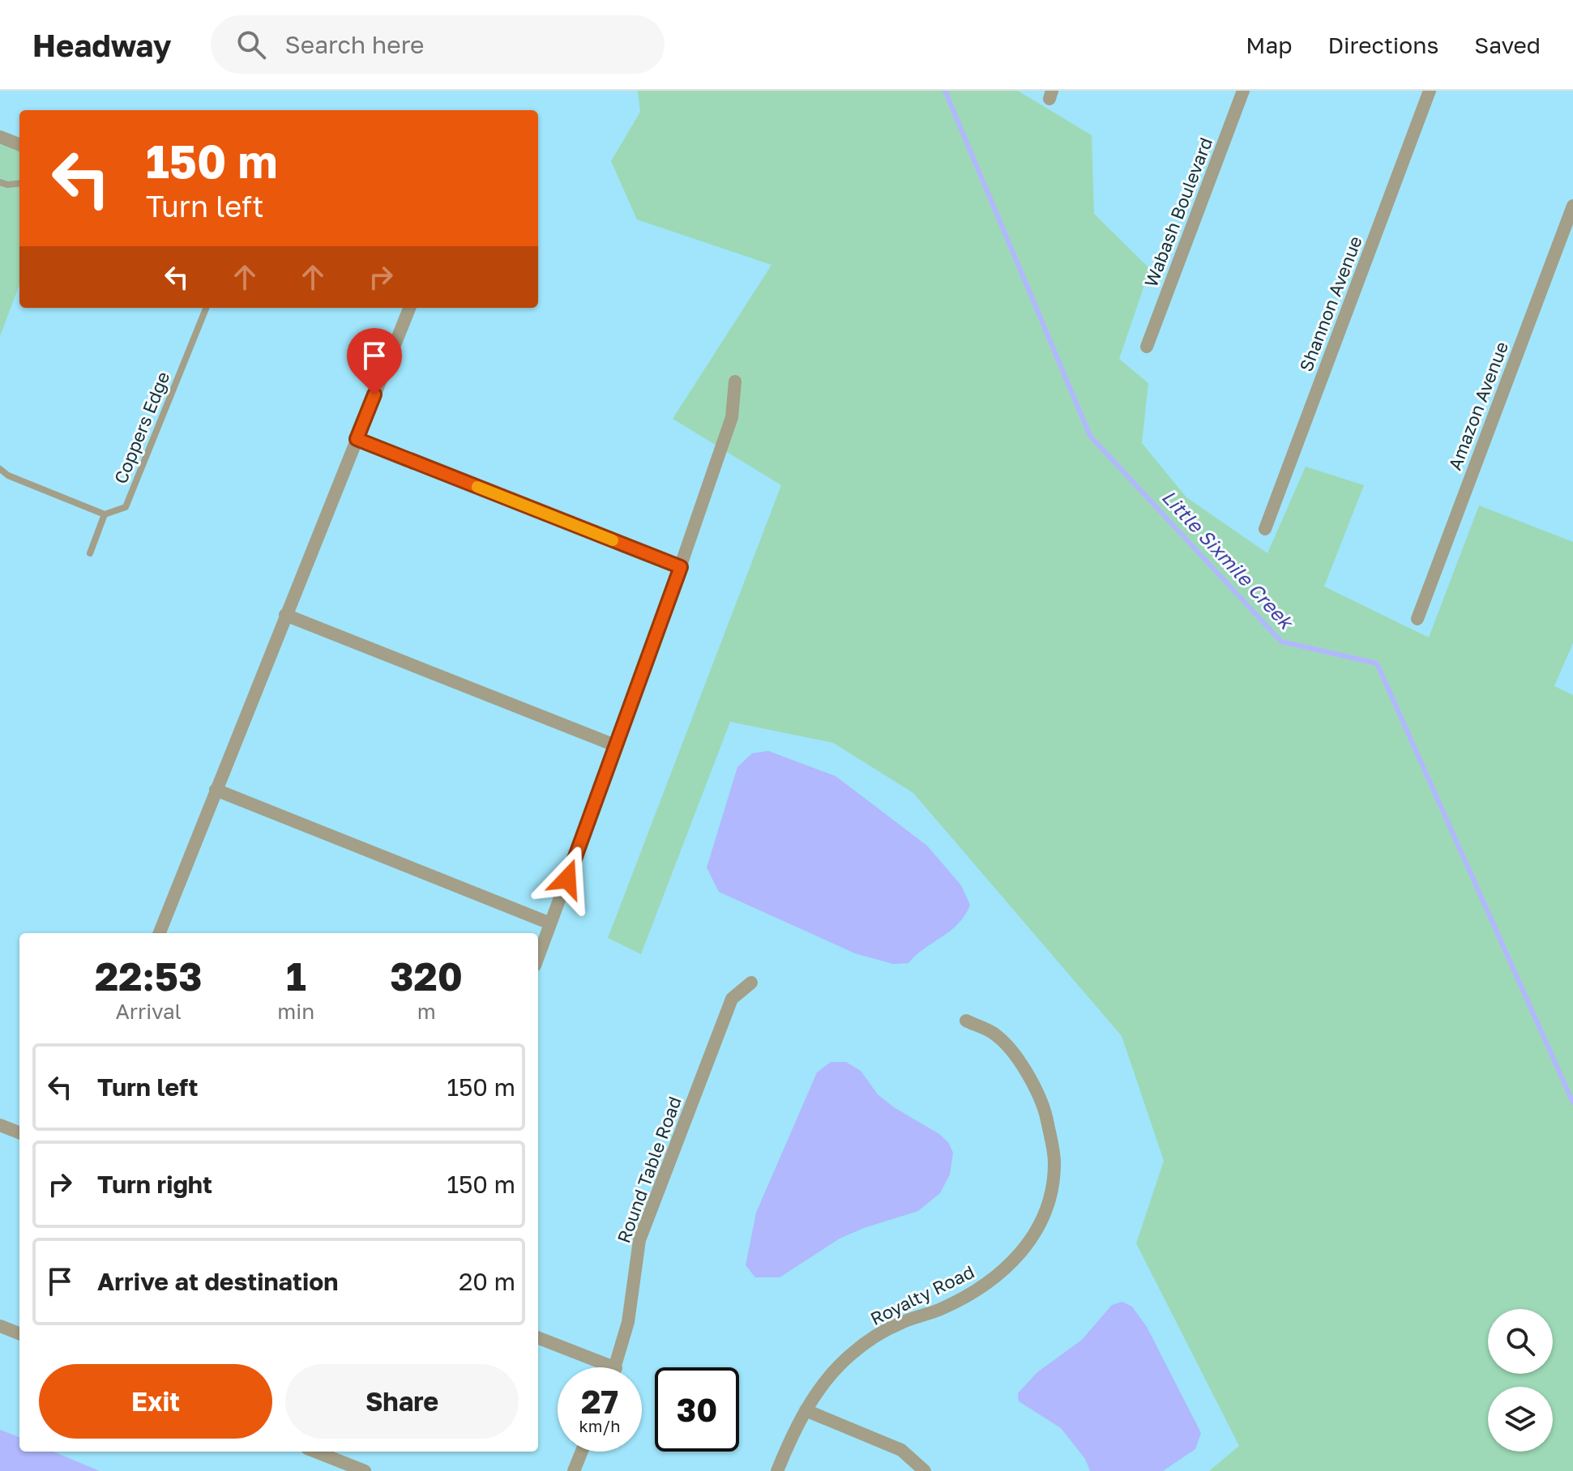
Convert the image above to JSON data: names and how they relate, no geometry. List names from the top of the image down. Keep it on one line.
{"streets":{"street":["Wabash Boulevard","Shannon Avenue","Amazon Avenue","Round Table Road","Royalty Road"],"lane":["Coppers Edge"]},"water":["Little Sixmile Creek"],"page":{"header":"Headway","search":"Search here","nav":["Map","Directions","Saved"],"turn":["150 m","Turn left"],"eta":["22:53","Arrival","1","min","320","m"],"list":[{"name":"Turn left","value":"150 m"},{"name":"Turn right","value":"150 m"},{"name":"Arrive at destination","value":"20 m"}],"buttons":["Exit","Share"],"speed":"27 km/h","limit":"30"}}
